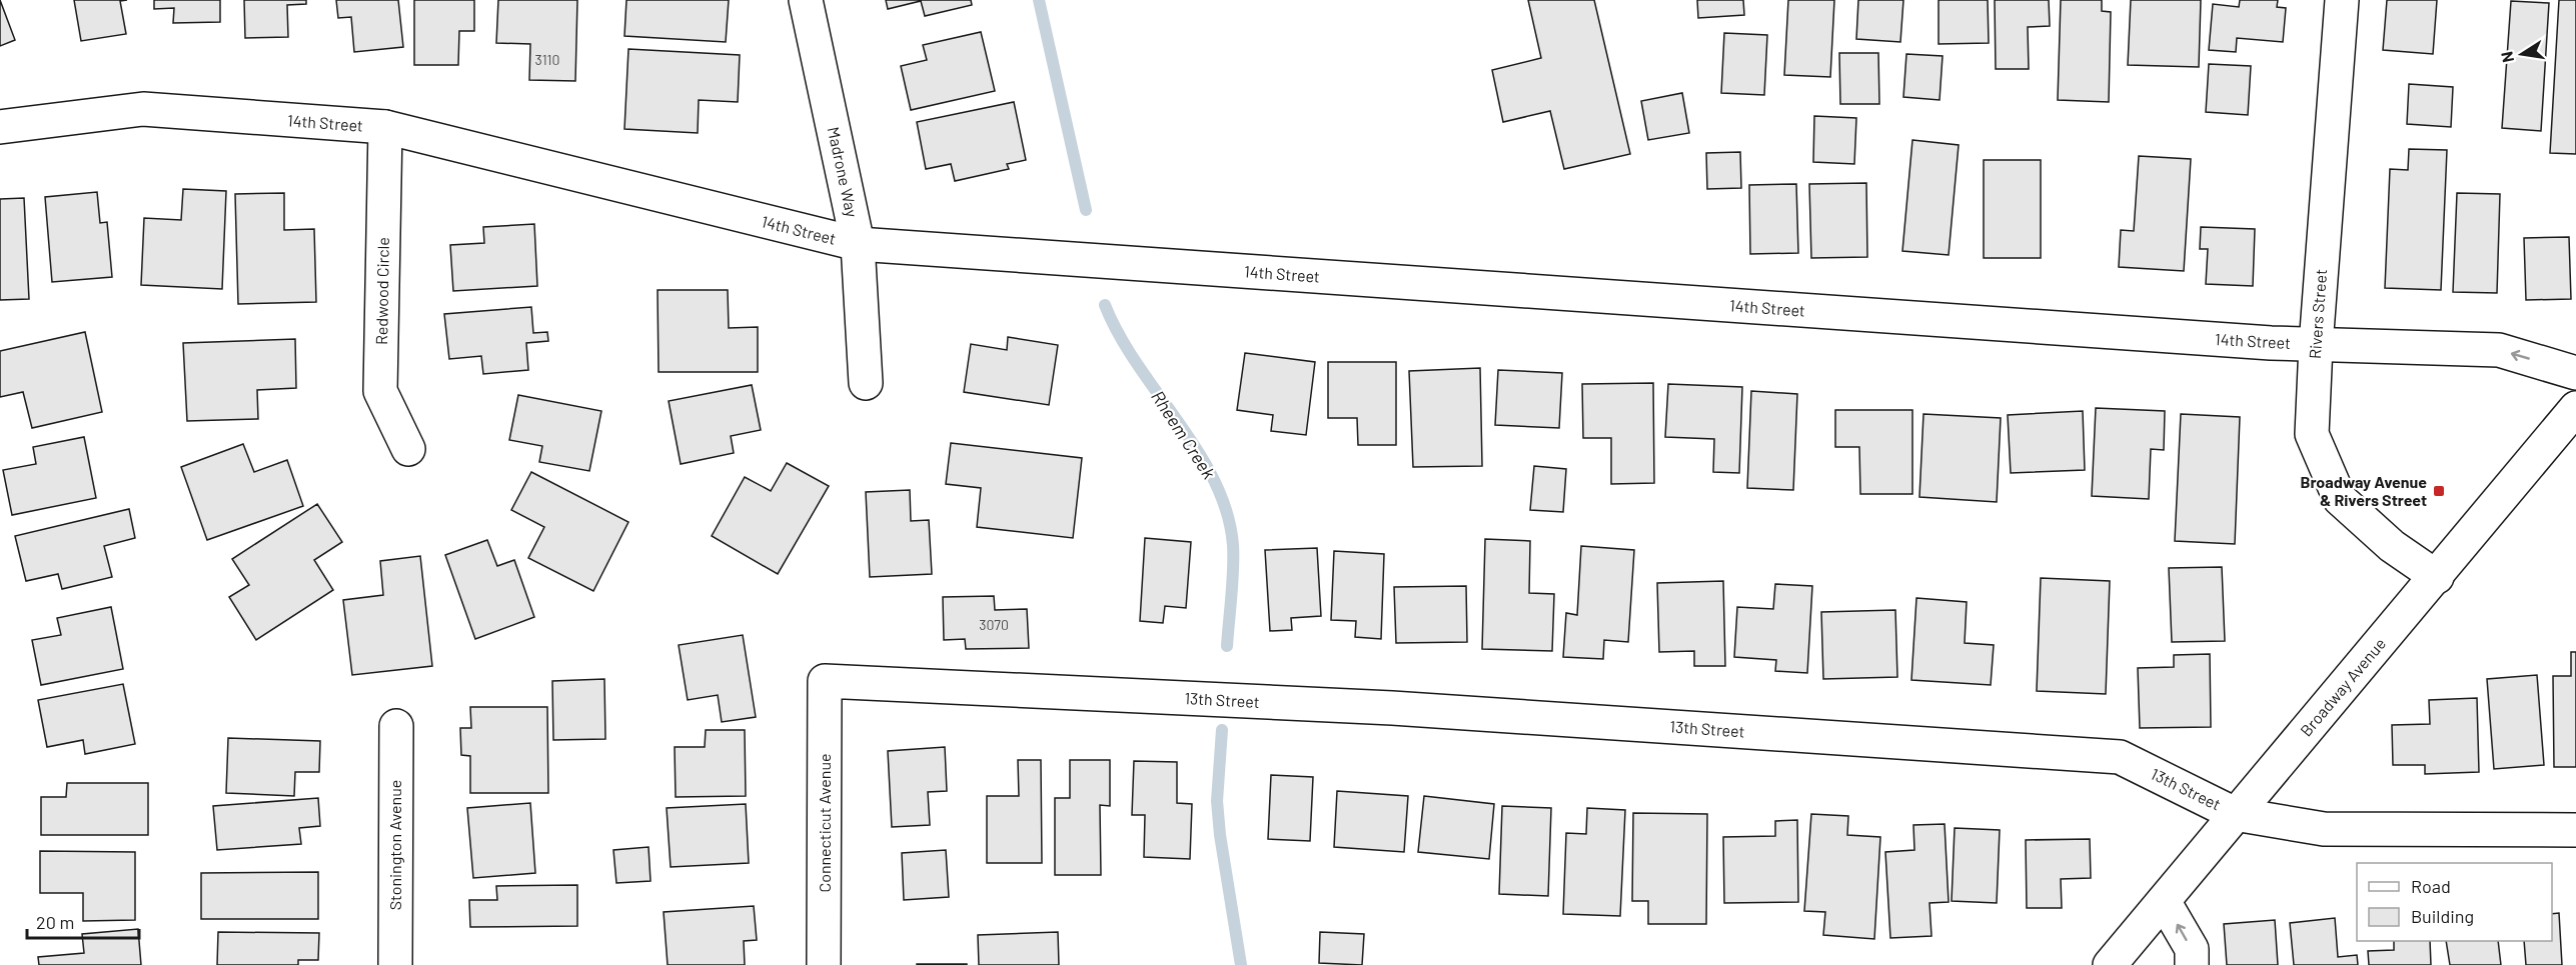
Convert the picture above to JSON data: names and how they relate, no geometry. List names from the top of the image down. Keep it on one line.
{"streets":{"street":["14th Street","Madrone Way","Redwood Circle","Rivers Street","Broadway Avenue","13th Street","Connecticut Avenue","Stonington Avenue"]},"crossings":[["14th Street","Madrone Way"],["14th Street","Redwood Circle"],["14th Street","Rivers Street"],["Rivers Street","Broadway Avenue"],["Broadway Avenue","13th Street"],["13th Street","Connecticut Avenue"]],"water":["Rheem Creek"],"places":{"transit":["Broadway Avenue & Rivers Street"]},"house_numbers":["3110","3070"],"legend":["Road","Building"],"scale_bar":"20 m","north":"left"}
